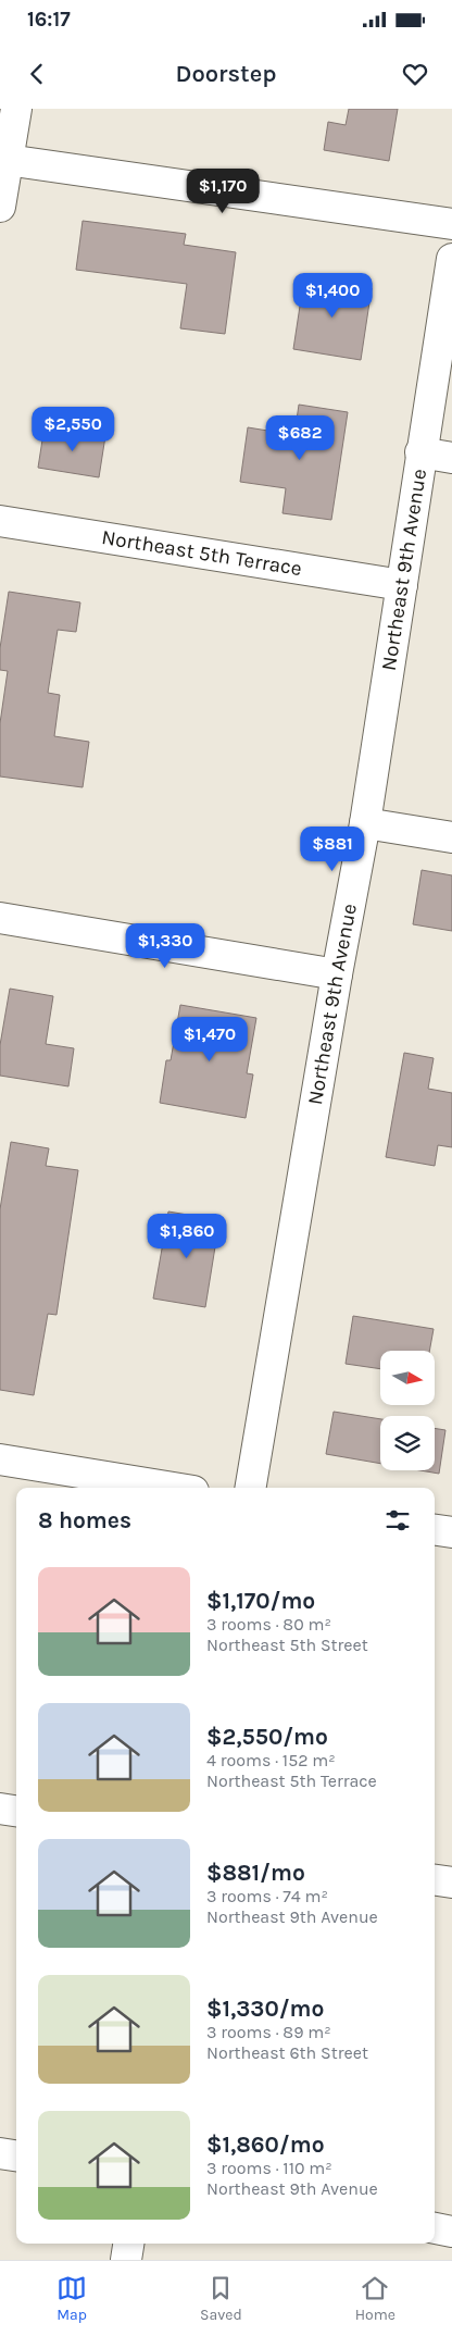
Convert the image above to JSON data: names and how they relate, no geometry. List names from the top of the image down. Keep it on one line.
{"streets":{"street":["Northeast 5th Terrace","Northeast 9th Avenue"]},"crossings":[["Northeast 5th Terrace","Northeast 9th Avenue"]],"north":"right","page":{"status":"16:17","header":"Doorstep","price":["$1,170","$1,400","$2,550","$682","$881","$1,330","$1,470","$1,860"],"heading":"8 homes","list":[{"name":"$1,170/mo","note":"3 rooms · 80 m² · Northeast 5th Street"},{"name":"$2,550/mo","note":"4 rooms · 152 m² · Northeast 5th Terrace"},{"name":"$881/mo","note":"3 rooms · 74 m² · Northeast 9th Avenue"},{"name":"$1,330/mo","note":"3 rooms · 89 m² · Northeast 6th Street"},{"name":"$1,860/mo","note":"3 rooms · 110 m² · Northeast 9th Avenue"}],"tabs":["Map","Saved","Home"]}}
